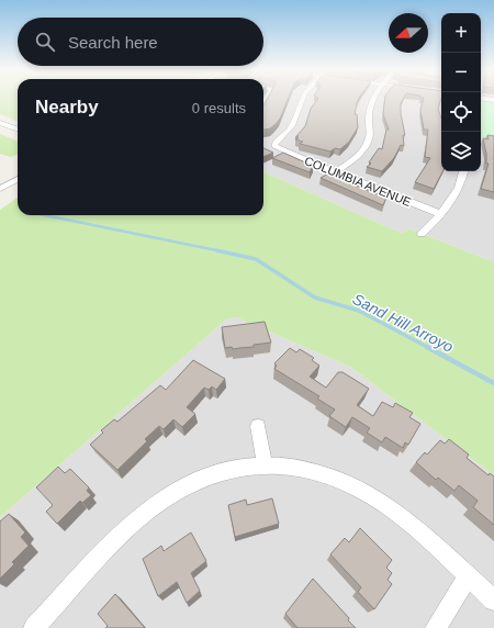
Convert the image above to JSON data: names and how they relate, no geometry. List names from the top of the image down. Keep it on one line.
{"streets":{"street":["COLUMBIA AVENUE"]},"water":["Sand Hill Arroyo"],"north":"left","page":{"map_buttons":["+","−"],"search":"Search here","heading":["Nearby","0 results"]}}
